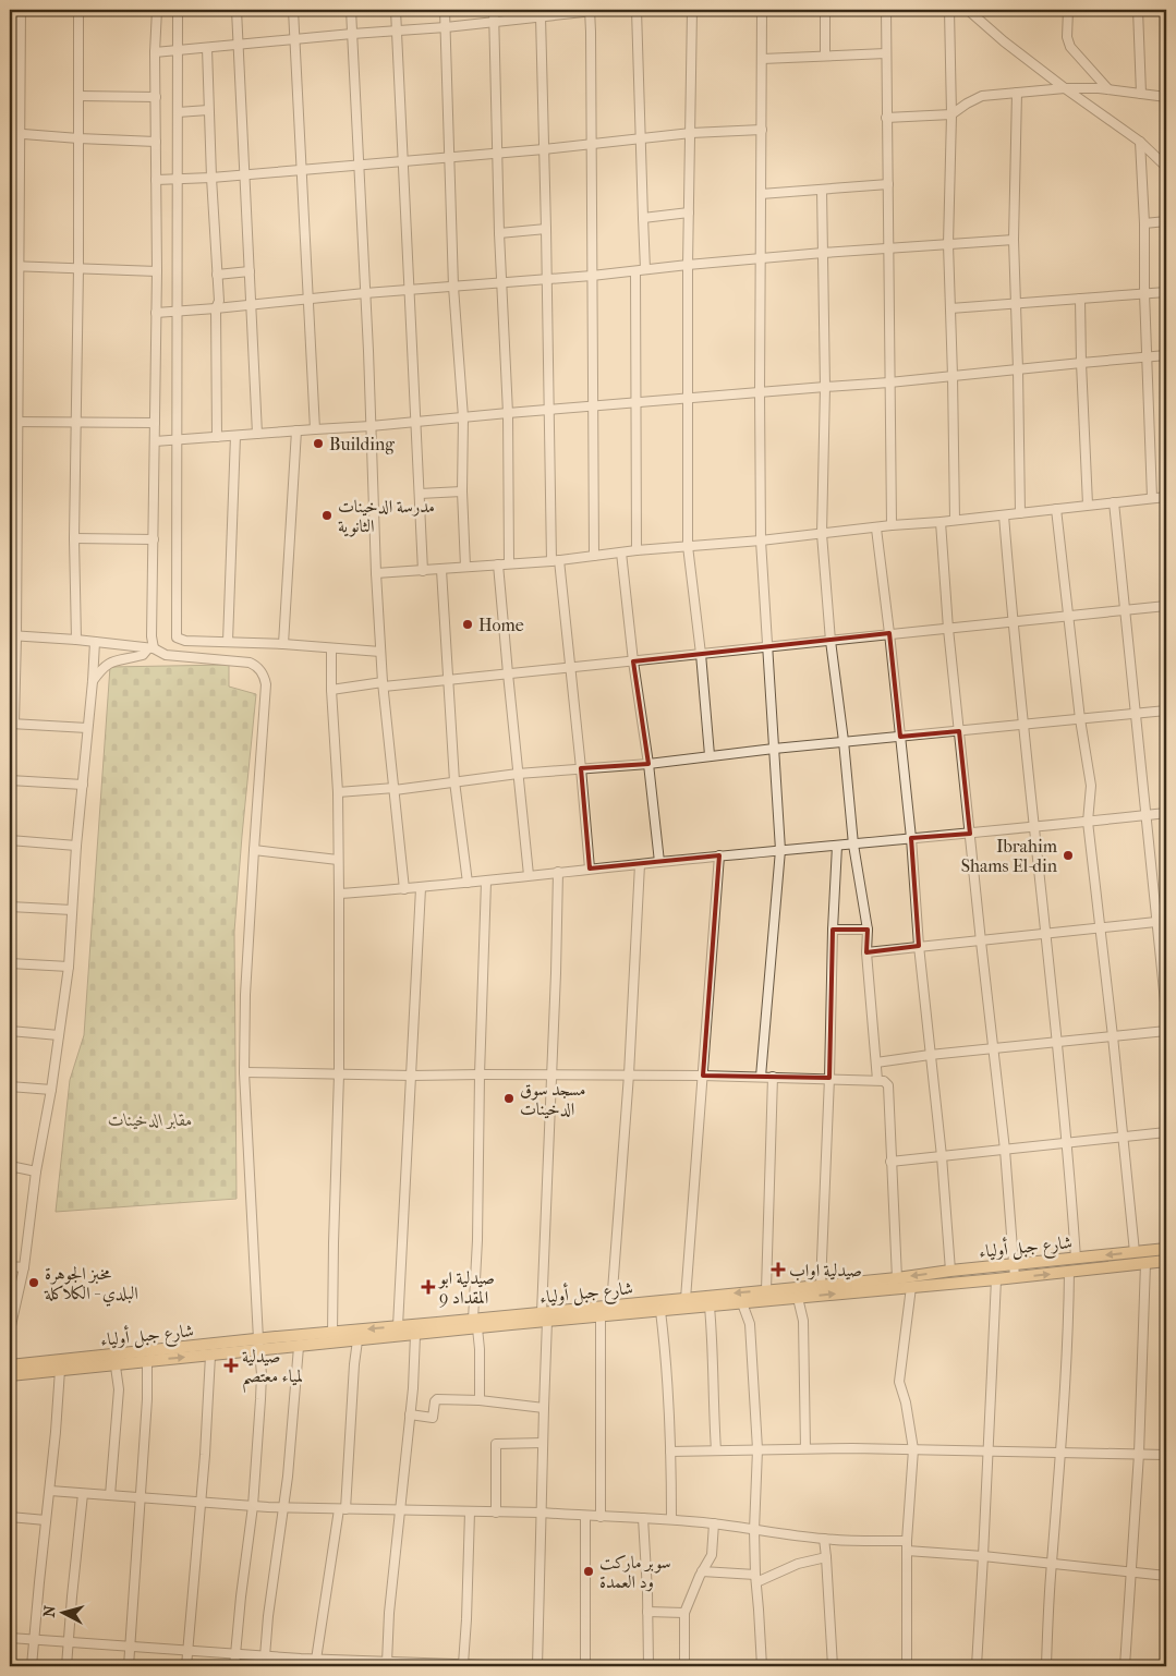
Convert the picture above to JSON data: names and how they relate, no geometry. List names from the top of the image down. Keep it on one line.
{"streets":{"main road":["شارع جبل أولياء"]},"parks":["مقابر الدخينات"],"places":{"other":["Building","مدرسة الدخينات الثانوية","Home","Ibrahim Shams El-din","مسجد سوق الدخينات","مخبز الجوهرة البلدي - الكلاكلة","سوبر ماركت ود العمدة"],"health":["صيدلية اواب","صيدلية ابو المقداد 9","صيدلية لمياء معتصم"]},"north":"left"}
